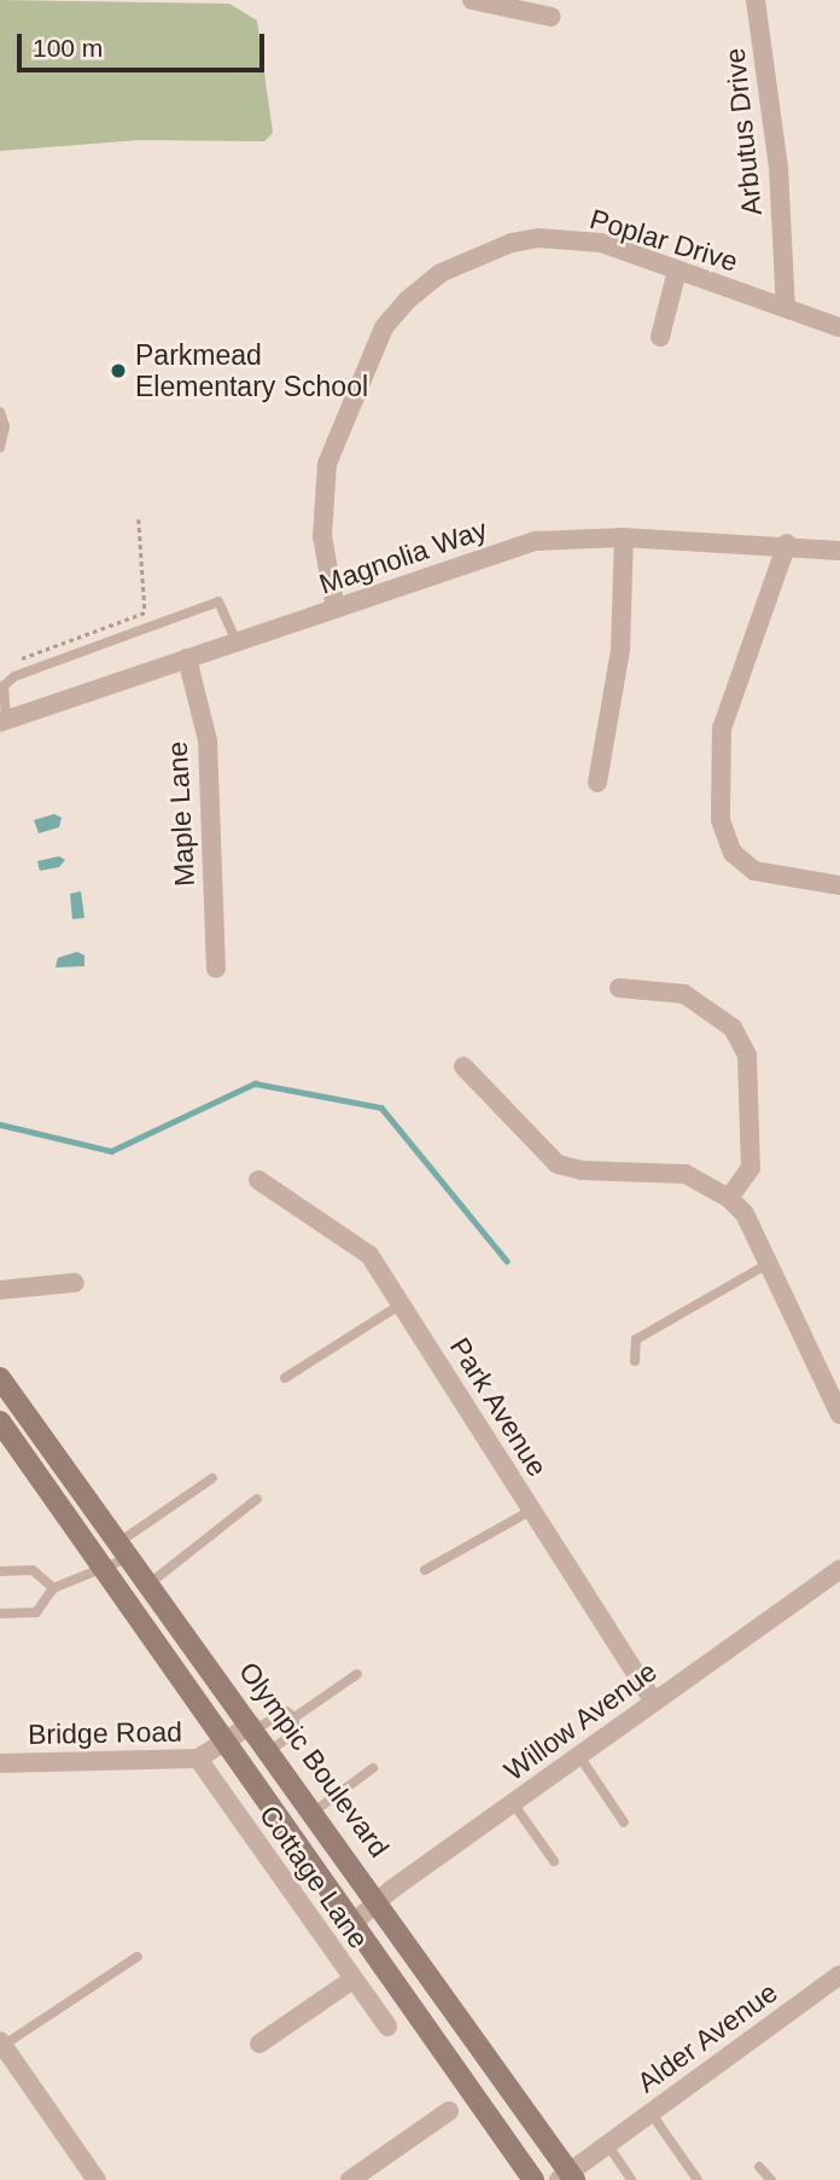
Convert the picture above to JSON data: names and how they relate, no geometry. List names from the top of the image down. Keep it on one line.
{"streets":{"main road":["Olympic Boulevard"],"street":["Arbutus Drive","Poplar Drive","Magnolia Way","Maple Lane","Park Avenue","Willow Avenue","Bridge Road","Cottage Lane","Alder Avenue"]},"crossings":[["Arbutus Drive","Poplar Drive"],["Poplar Drive","Magnolia Way"],["Magnolia Way","Maple Lane"],["Park Avenue","Willow Avenue"],["Willow Avenue","Olympic Boulevard"],["Bridge Road","Olympic Boulevard"],["Bridge Road","Cottage Lane"],["Olympic Boulevard","Alder Avenue"]],"places":["Parkmead Elementary School"],"scale_bar":"100 m"}
